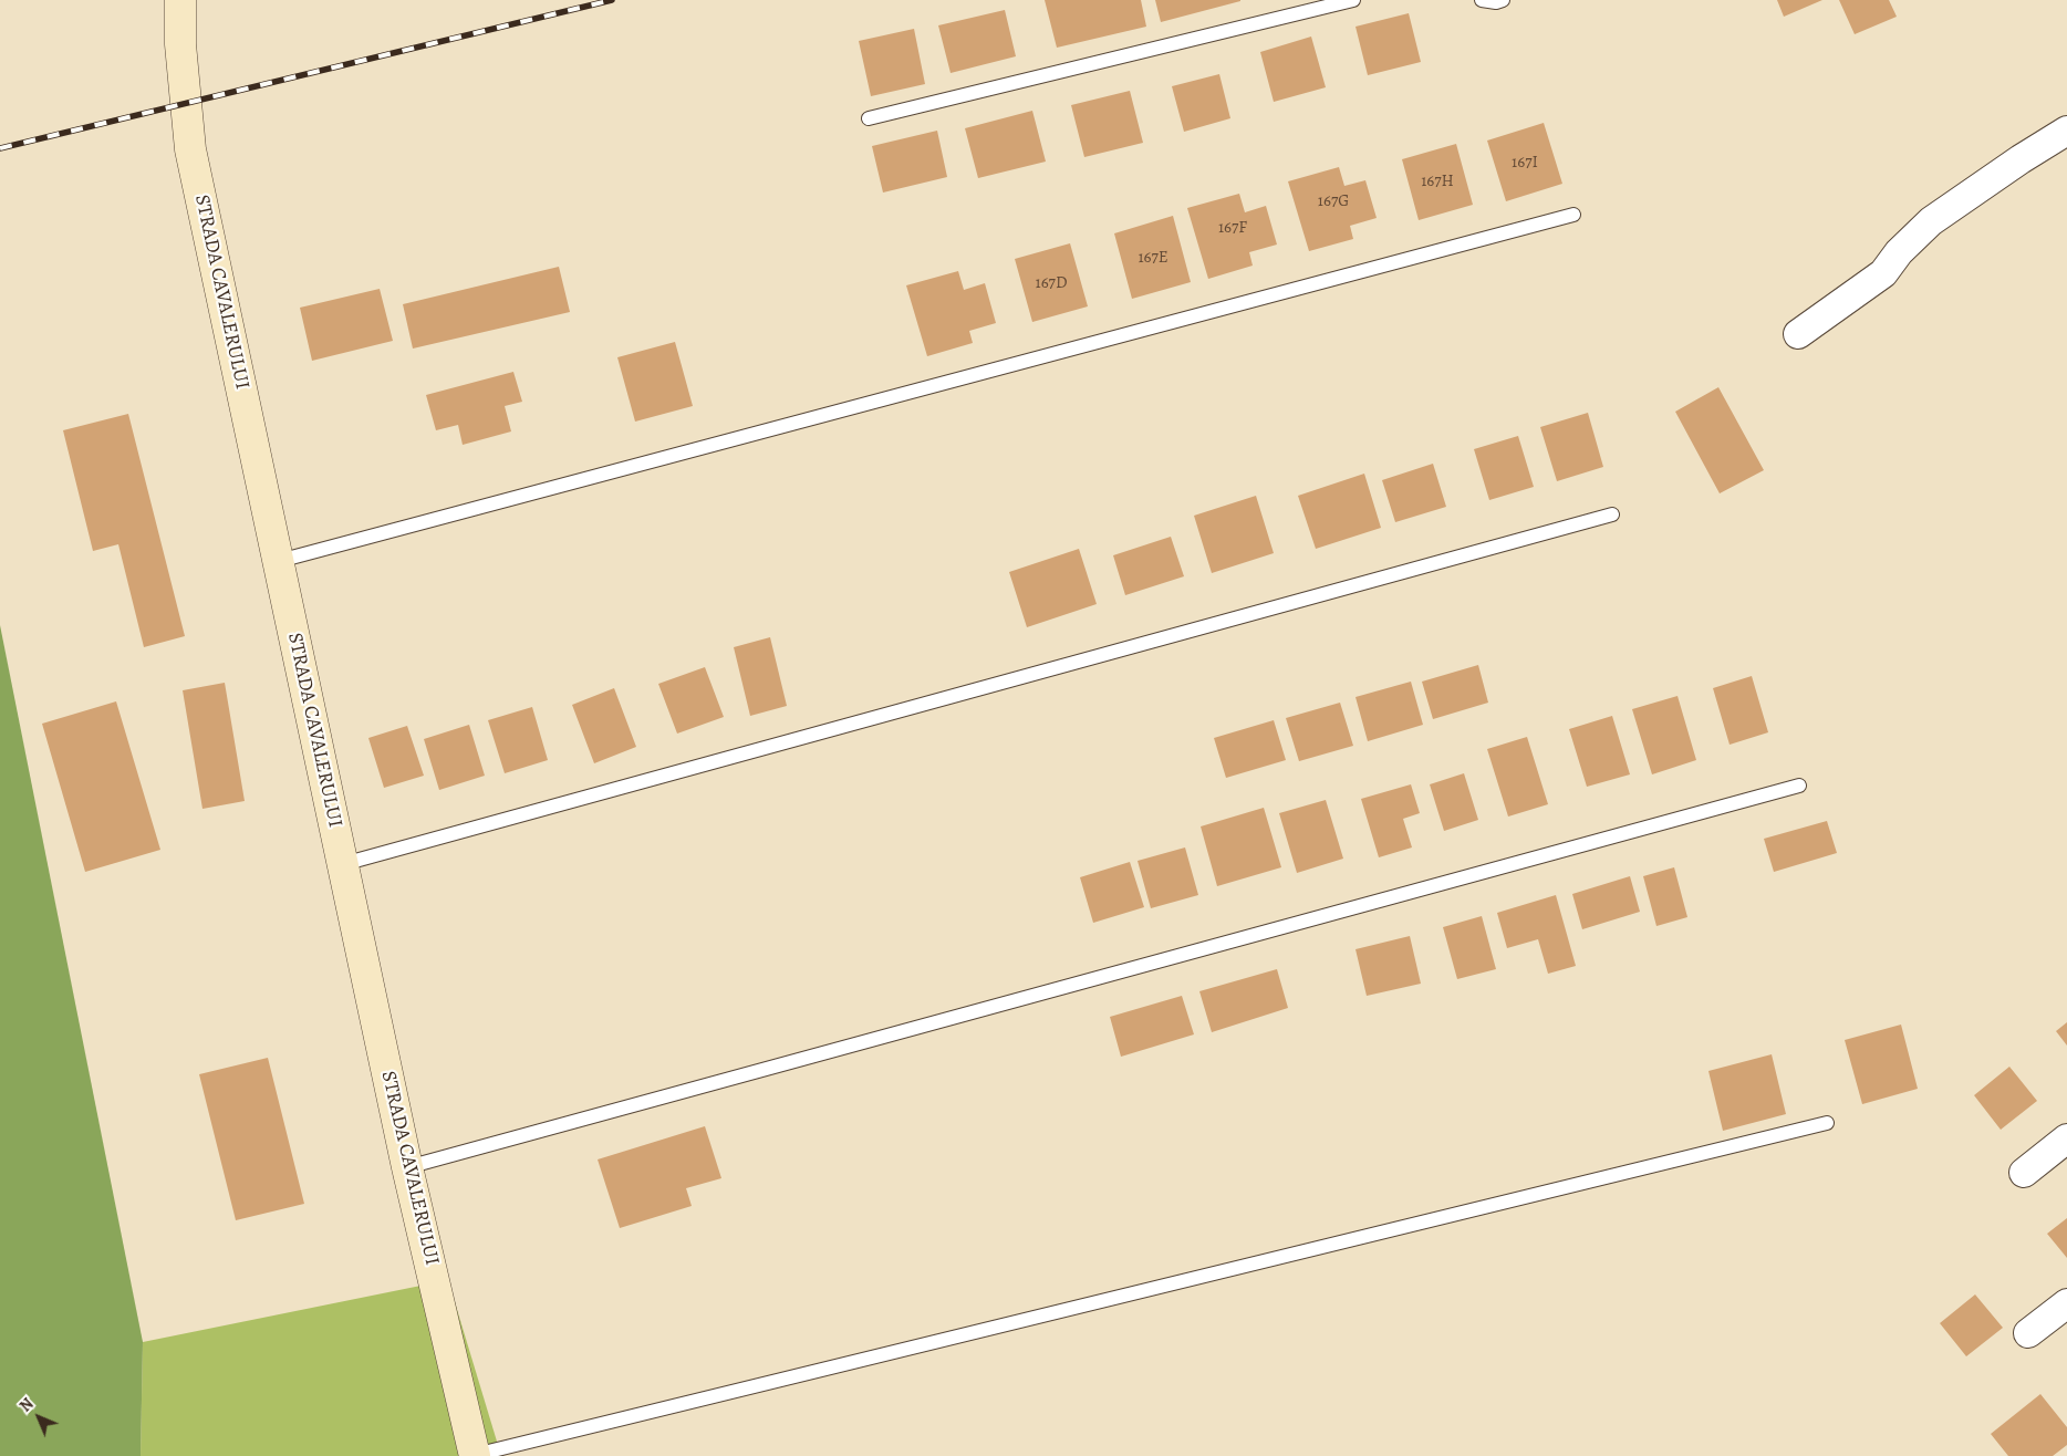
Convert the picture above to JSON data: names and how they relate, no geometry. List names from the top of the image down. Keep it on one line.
{"streets":{"main road":["STRADA CAVALERULUI"]},"house_numbers":["167I","167H","167G","167F","167E","167D"],"north":"top left"}
